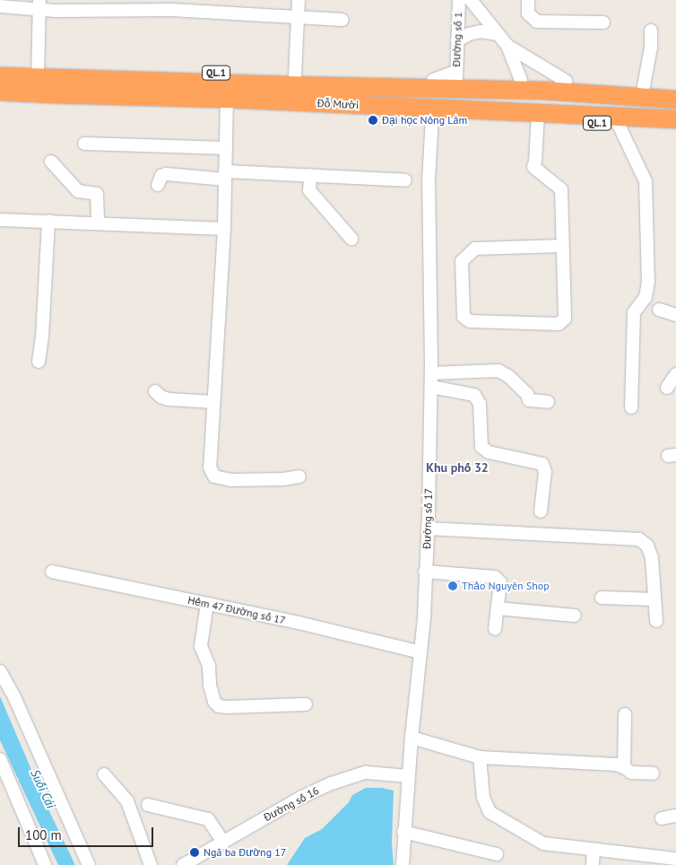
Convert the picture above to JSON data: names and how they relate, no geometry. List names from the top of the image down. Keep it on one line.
{"streets":{"highway":["QL.1","Đỗ Mười"],"street":["Đường số 1","Đường số 17","Hẻm 47 Đường số 17","Đường số 16"]},"crossings":[["Đường số 1","Đỗ Mười"],["Đỗ Mười","Đường số 17"],["Đường số 17","Hẻm 47 Đường số 17"],["Đường số 17","Đường số 16"]],"districts":["Khu phố 32"],"water":["Suối Cái"],"places":["Đại học Nông Lâm","Thảo Nguyên Shop","Ngã ba Đường 17"],"scale_bar":"100 m"}
